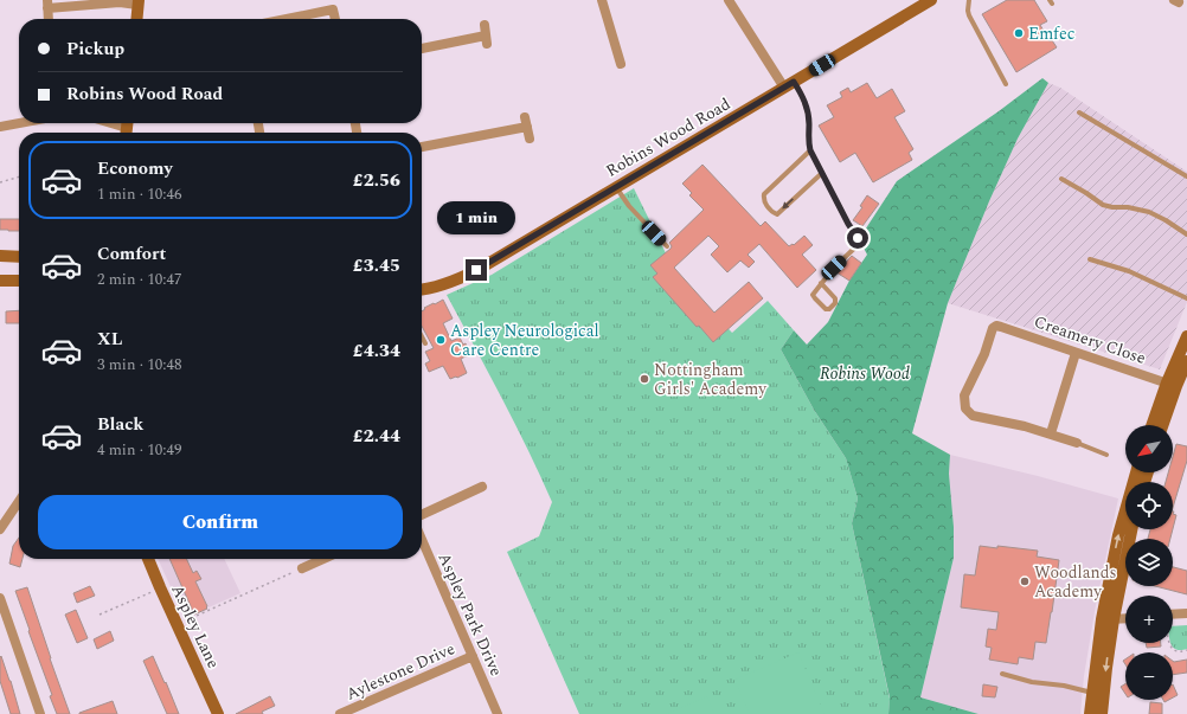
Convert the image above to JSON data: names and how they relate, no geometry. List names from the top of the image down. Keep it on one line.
{"streets":{"street":["Robins Wood Road","Creamery Close","Aspley Park Drive","Aspley Lane","Aylestone Drive"]},"crossings":[["Aspley Park Drive","Aylestone Drive"]],"parks":["Robins Wood"],"places":["Emfec","Aspley Neurological Care Centre","Nottingham Girls' Academy","Woodlands Academy"],"north":"bottom left","page":{"banner":["Pickup","Robins Wood Road"],"list":[{"name":"Economy","note":"1 min · 10:46","value":"£2.56"},{"name":"Comfort","note":"2 min · 10:47","value":"£3.45"},{"name":"XL","note":"3 min · 10:48","value":"£4.34"},{"name":"Black","note":"4 min · 10:49","value":"£2.44"}],"bubble":"1 min","map_buttons":["+","−"],"buttons":"Confirm"}}
